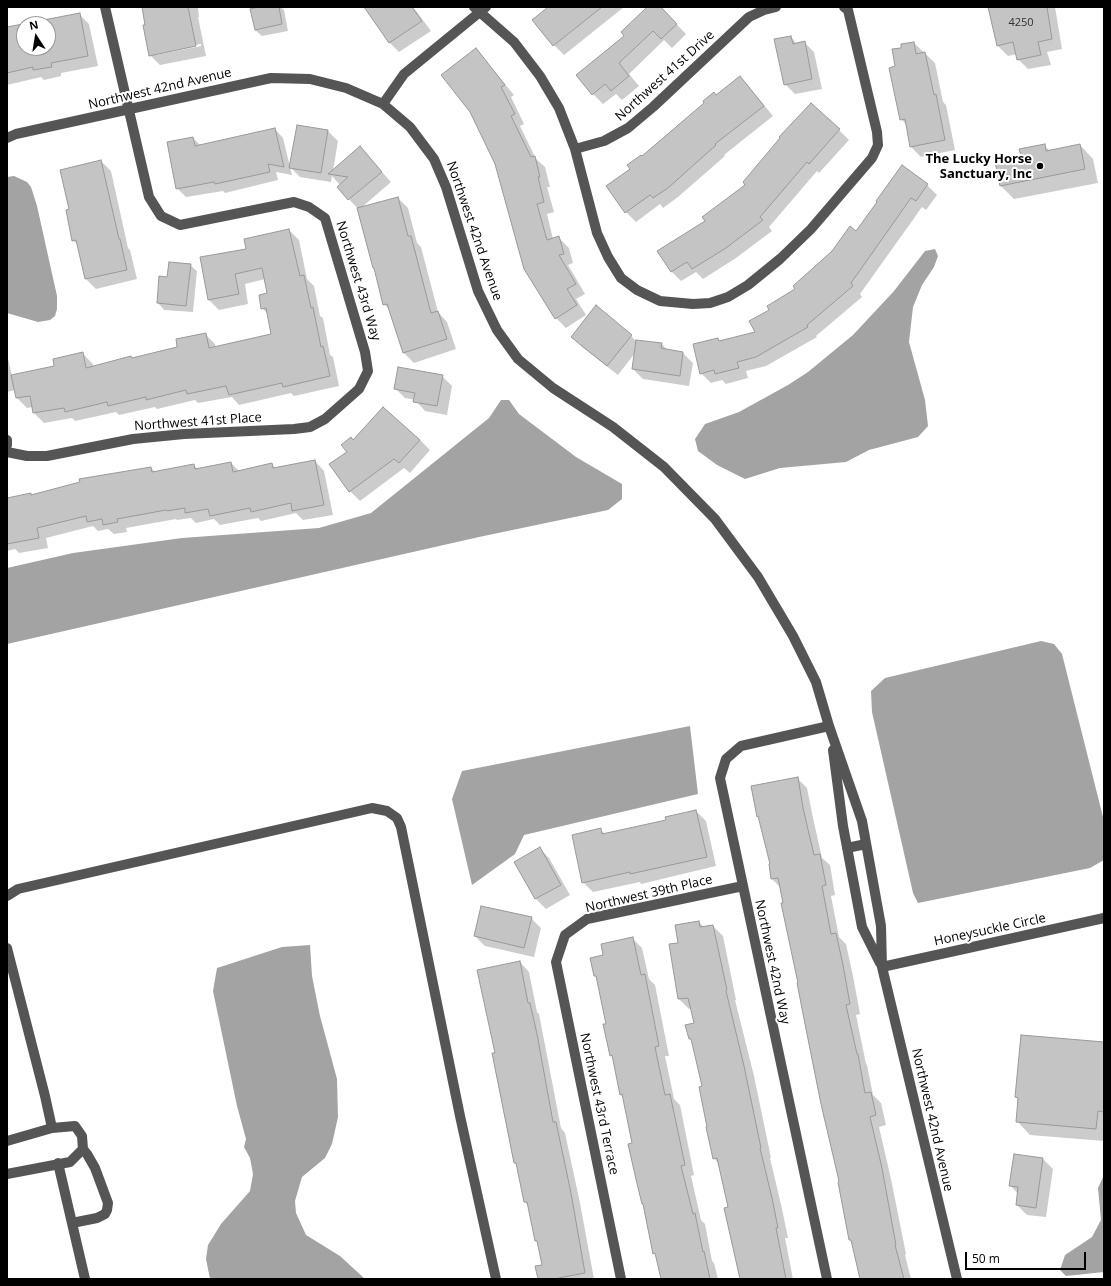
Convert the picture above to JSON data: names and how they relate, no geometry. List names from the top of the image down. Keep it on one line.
{"streets":{"street":["Northwest 41st Drive","Northwest 42nd Avenue","Northwest 43rd Way","Northwest 41st Place","Northwest 39th Place","Honeysuckle Circle","Northwest 42nd Way","Northwest 43rd Terrace"]},"crossings":[["Northwest 42nd Avenue","Northwest 43rd Way"],["Northwest 42nd Avenue","Honeysuckle Circle"],["Northwest 42nd Avenue","Northwest 42nd Way"],["Northwest 43rd Way","Northwest 41st Place"],["Northwest 39th Place","Northwest 42nd Way"],["Northwest 39th Place","Northwest 43rd Terrace"]],"places":["The Lucky Horse Sanctuary, Inc"],"house_numbers":["4250"],"scale_bar":"50 m","north":"top"}
